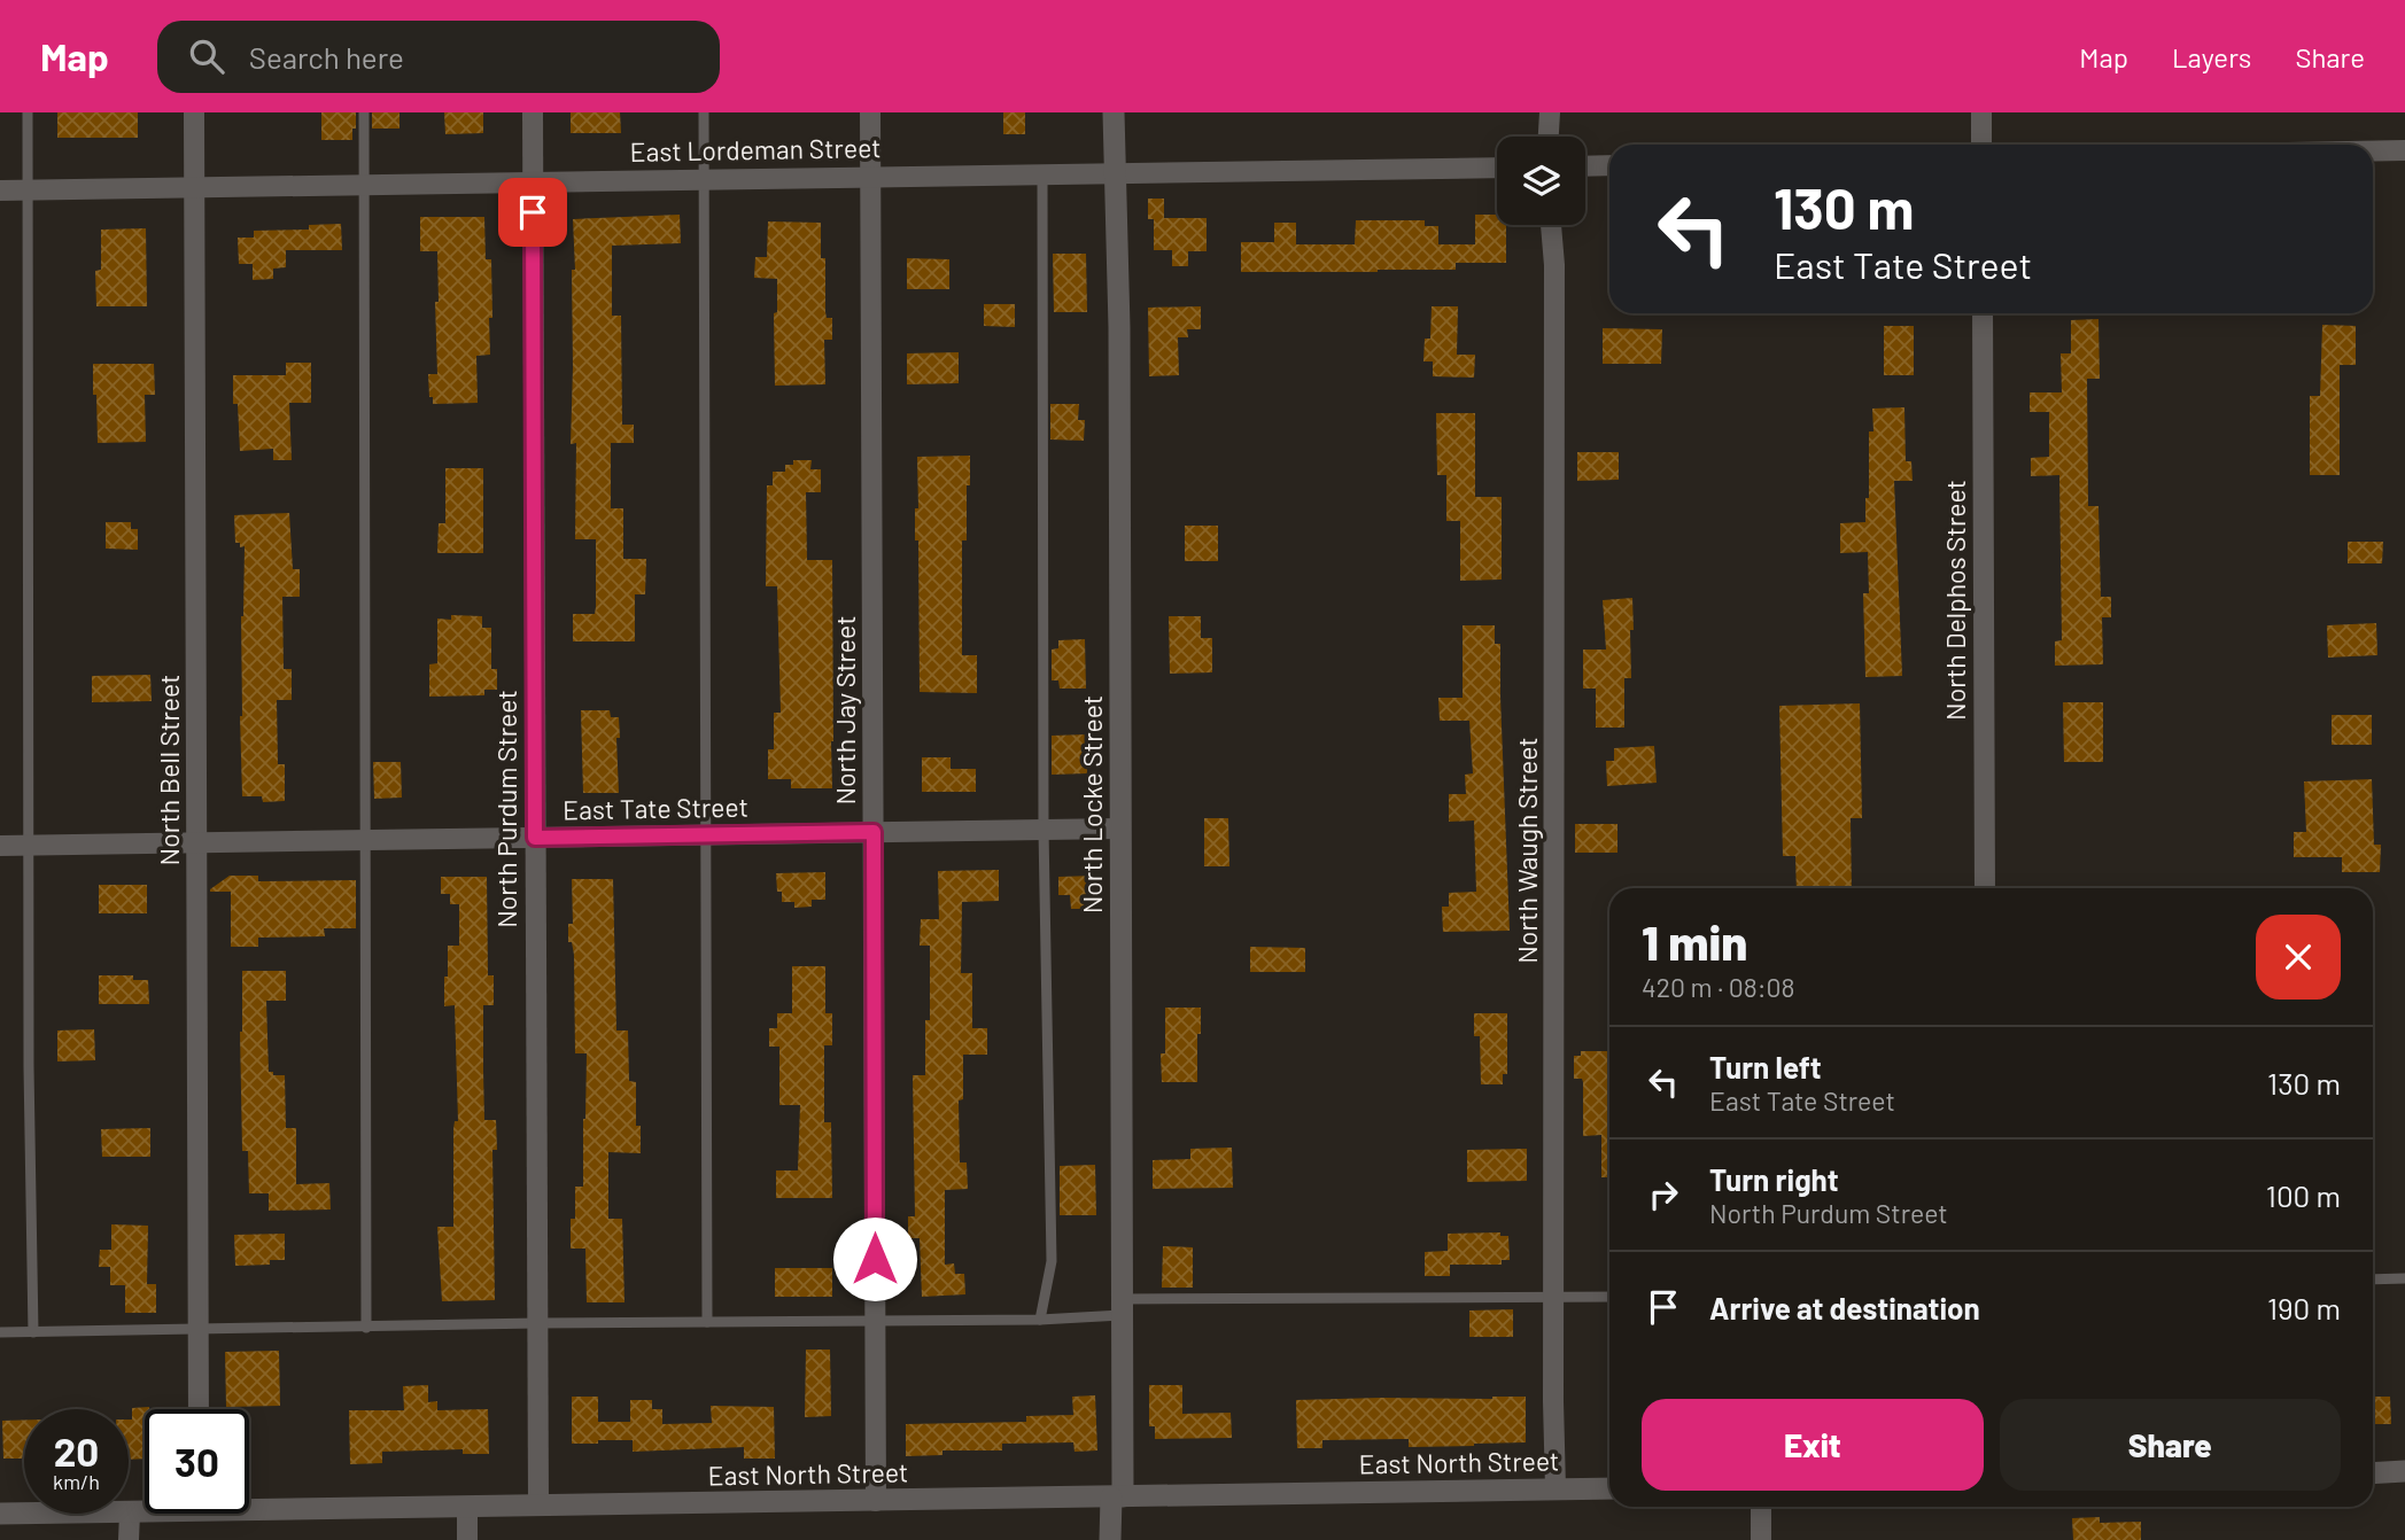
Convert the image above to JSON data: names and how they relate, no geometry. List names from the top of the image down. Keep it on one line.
{"streets":{"street":["East Lordeman Street","North Delphos Street","North Jay Street","North Bell Street","North Locke Street","East Tate Street","North Purdum Street","North Waugh Street","East North Street"]},"crossings":[["East Lordeman Street","North Jay Street"],["East Lordeman Street","North Bell Street"],["East Lordeman Street","North Locke Street"],["East Lordeman Street","North Purdum Street"],["North Jay Street","East Tate Street"],["North Jay Street","East North Street"],["North Bell Street","East Tate Street"],["North Locke Street","East Tate Street"],["North Locke Street","East North Street"],["East Tate Street","North Purdum Street"],["North Purdum Street","East North Street"],["North Waugh Street","East North Street"]],"page":{"header":"Map","search":"Search here","nav":["Map","Layers","Share"],"turn":["130 m","East Tate Street"],"heading":["1 min","420 m · 08:08"],"list":[{"name":"Turn left","note":"East Tate Street","value":"130 m"},{"name":"Turn right","note":"North Purdum Street","value":"100 m"},{"name":"Arrive at destination","value":"190 m"}],"buttons":["Exit","Share"],"speed":"20 km/h","limit":"30"}}
